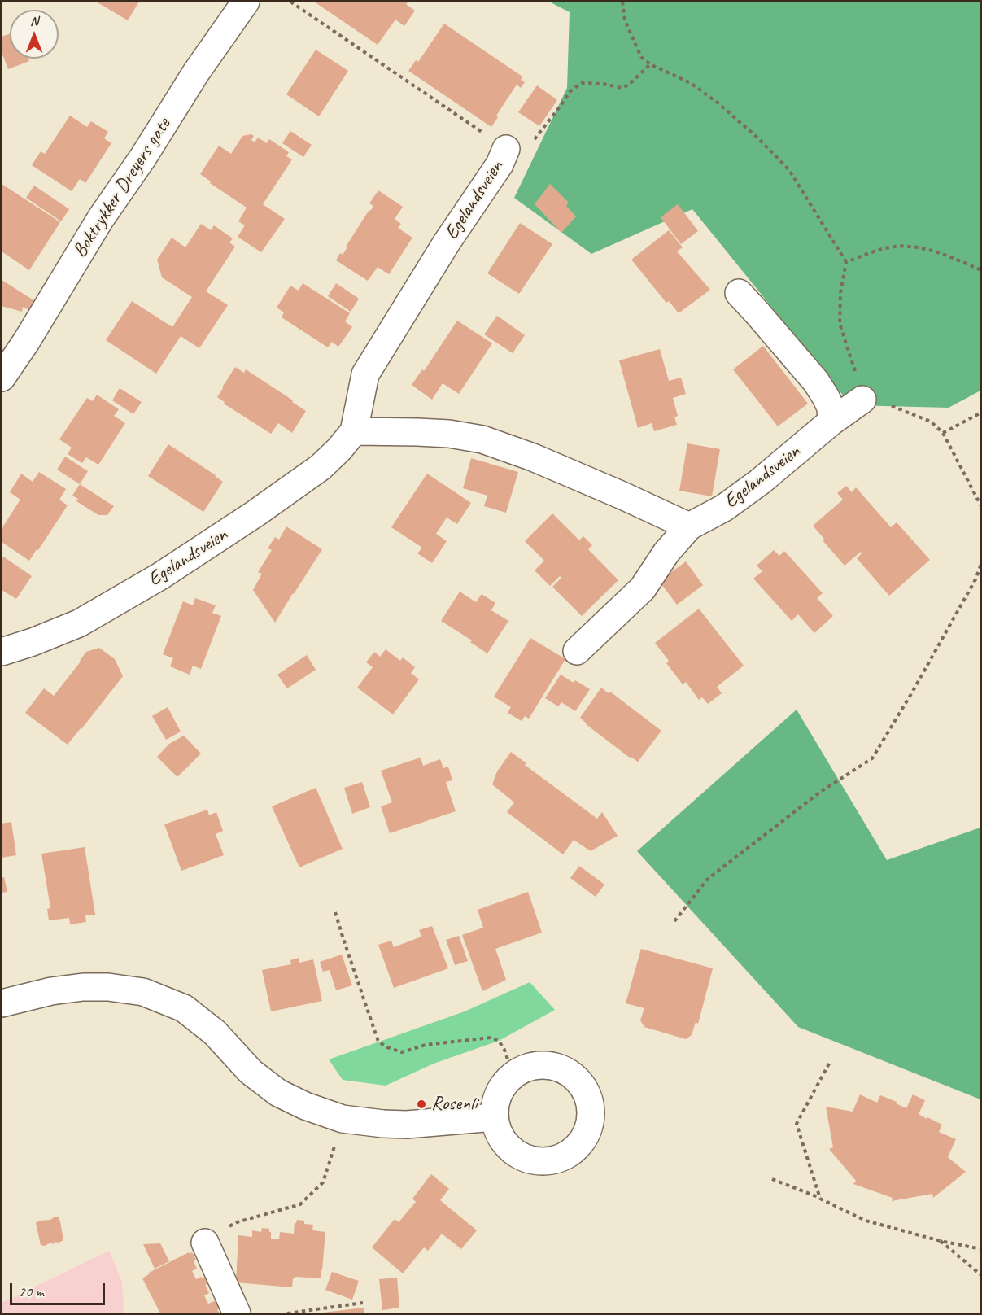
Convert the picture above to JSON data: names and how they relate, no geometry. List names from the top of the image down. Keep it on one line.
{"streets":{"street":["Boktrykker Dreyers gate","Egelandsveien"]},"places":["Rosenli"],"scale_bar":"20 m","north":"top"}
